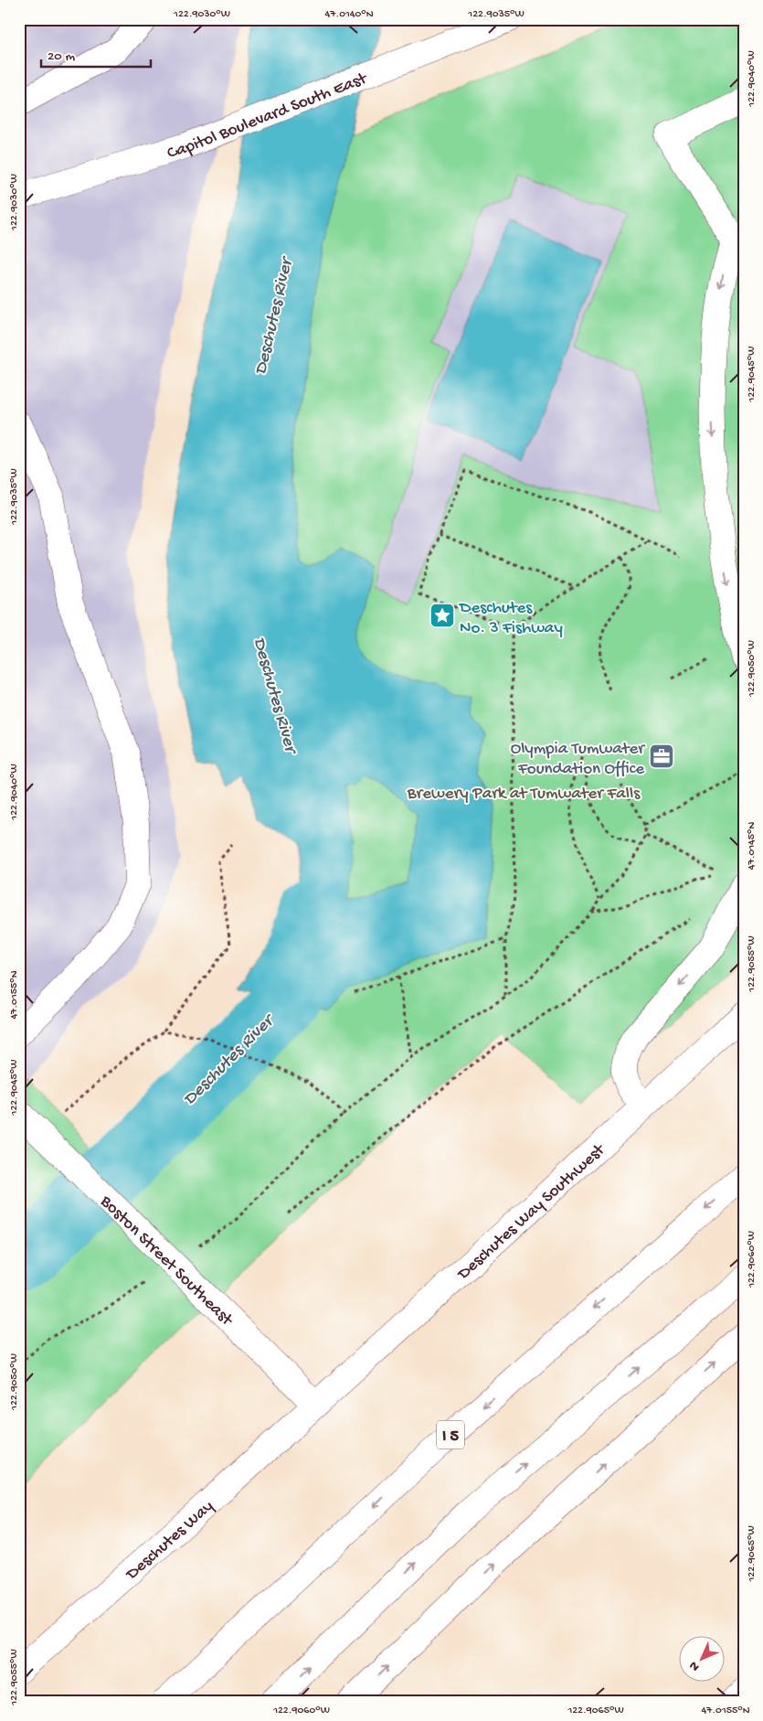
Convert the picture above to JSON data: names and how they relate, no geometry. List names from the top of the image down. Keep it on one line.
{"streets":{"main road":["Capitol Boulevard South East","Deschutes Way Southwest","Boston Street Southeast","I 5","Deschutes Way"]},"crossings":[["Deschutes Way Southwest","Boston Street Southeast"],["Deschutes Way Southwest","Deschutes Way"],["Boston Street Southeast","Deschutes Way"]],"water":["Deschutes River"],"parks":["Brewery Park at Tumwater Falls"],"places":{"place":["Deschutes No. 3 Fishway"],"office":["Olympia Tumwater Foundation Office"]},"scale_bar":"20 m","north":"bottom left","coordinates":["122.9030°W","47.0140°N","122.9035°W","122.9040°W","122.9045°W","122.9050°W","47.0145°N","122.9055°W","47.0155°N","122.9060°W","122.9065°W"]}
